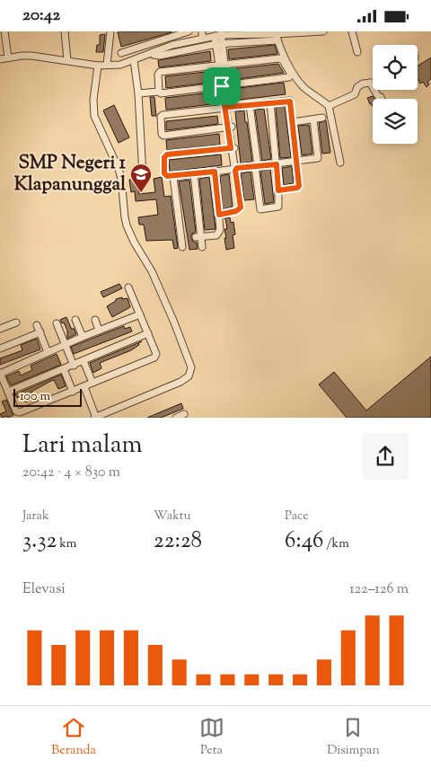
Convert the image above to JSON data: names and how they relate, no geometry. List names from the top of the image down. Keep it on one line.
{"places":{"school or university":["SMP Negeri 1 Klapanunggal"]},"scale_bar":"100 m","page":{"status":"20:42","scale":"100 m","heading":["Lari malam","20:42 · 4 × 830 m"],"stats":[["Jarak","3.32 km"],["Waktu","22:28"],["Pace","6:46 /km"]],"chart":["Elevasi","122–126 m"],"tabs":["Beranda","Peta","Disimpan"]}}
